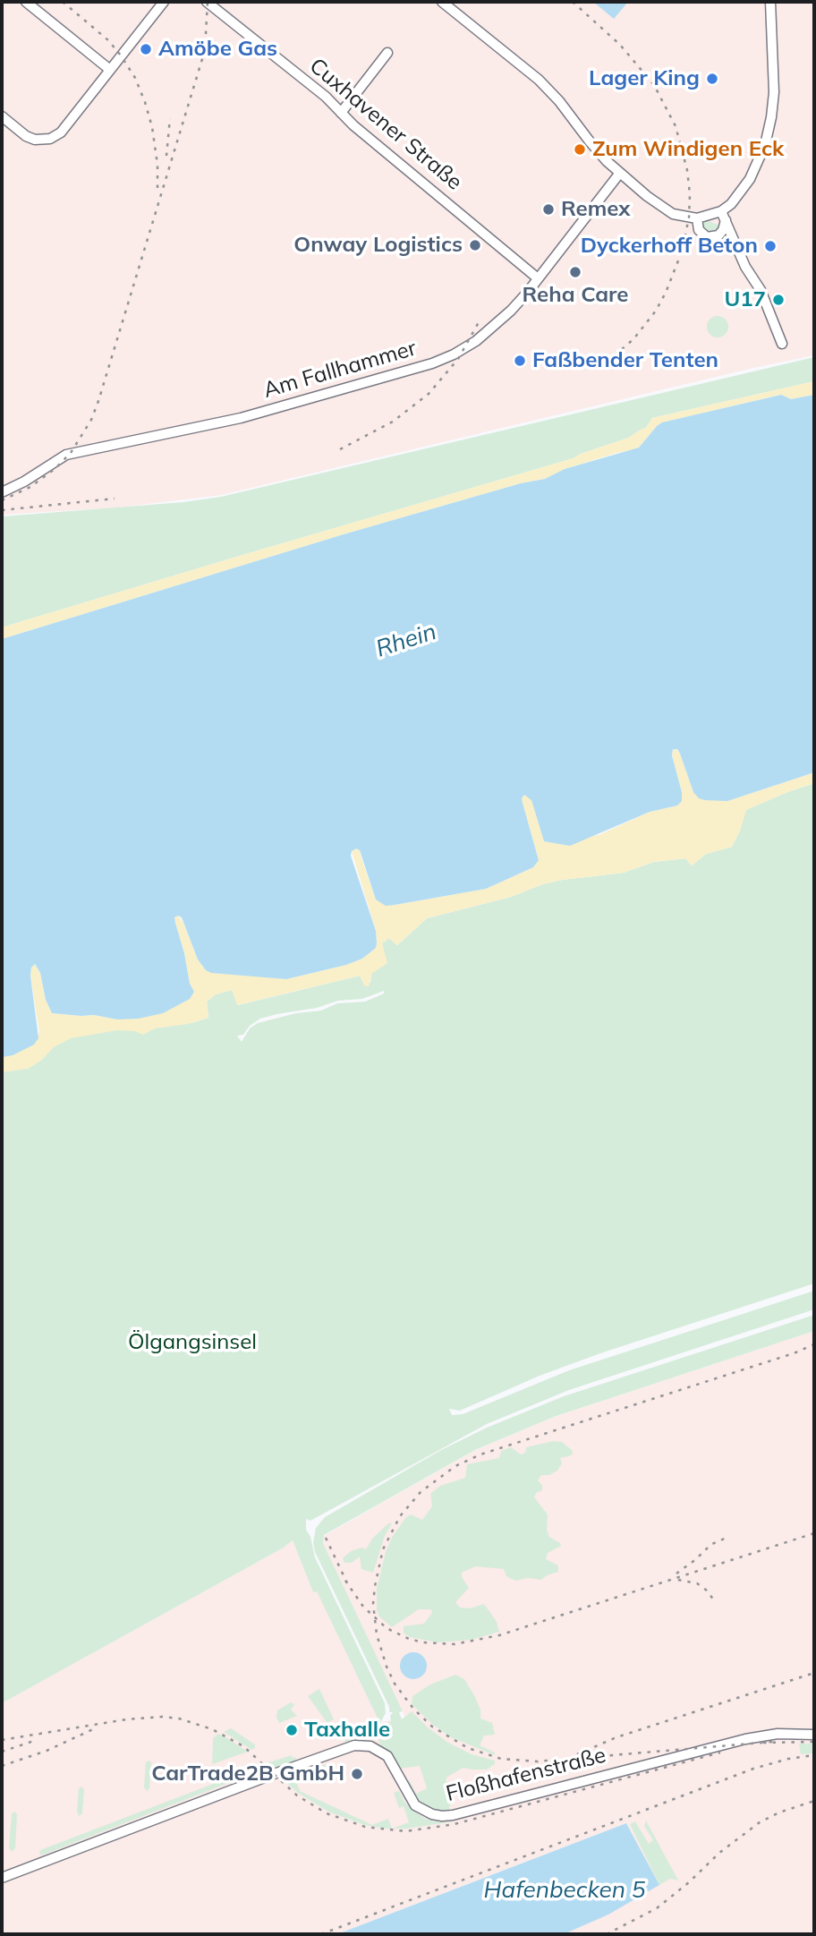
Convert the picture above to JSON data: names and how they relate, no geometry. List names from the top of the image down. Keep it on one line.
{"streets":{"street":["Cuxhavener Straße","Am Fallhammer","Floßhafenstraße"]},"crossings":[["Cuxhavener Straße","Am Fallhammer"]],"water":["Rhein","Hafenbecken 5"],"parks":["Ölgangsinsel"],"places":["Amöbe Gas","Lager King","Zum Windigen Eck","Remex","Onway Logistics","Dyckerhoff Beton","Reha Care","U17","Faßbender Tenten","Taxhalle","CarTrade2B GmbH"]}
